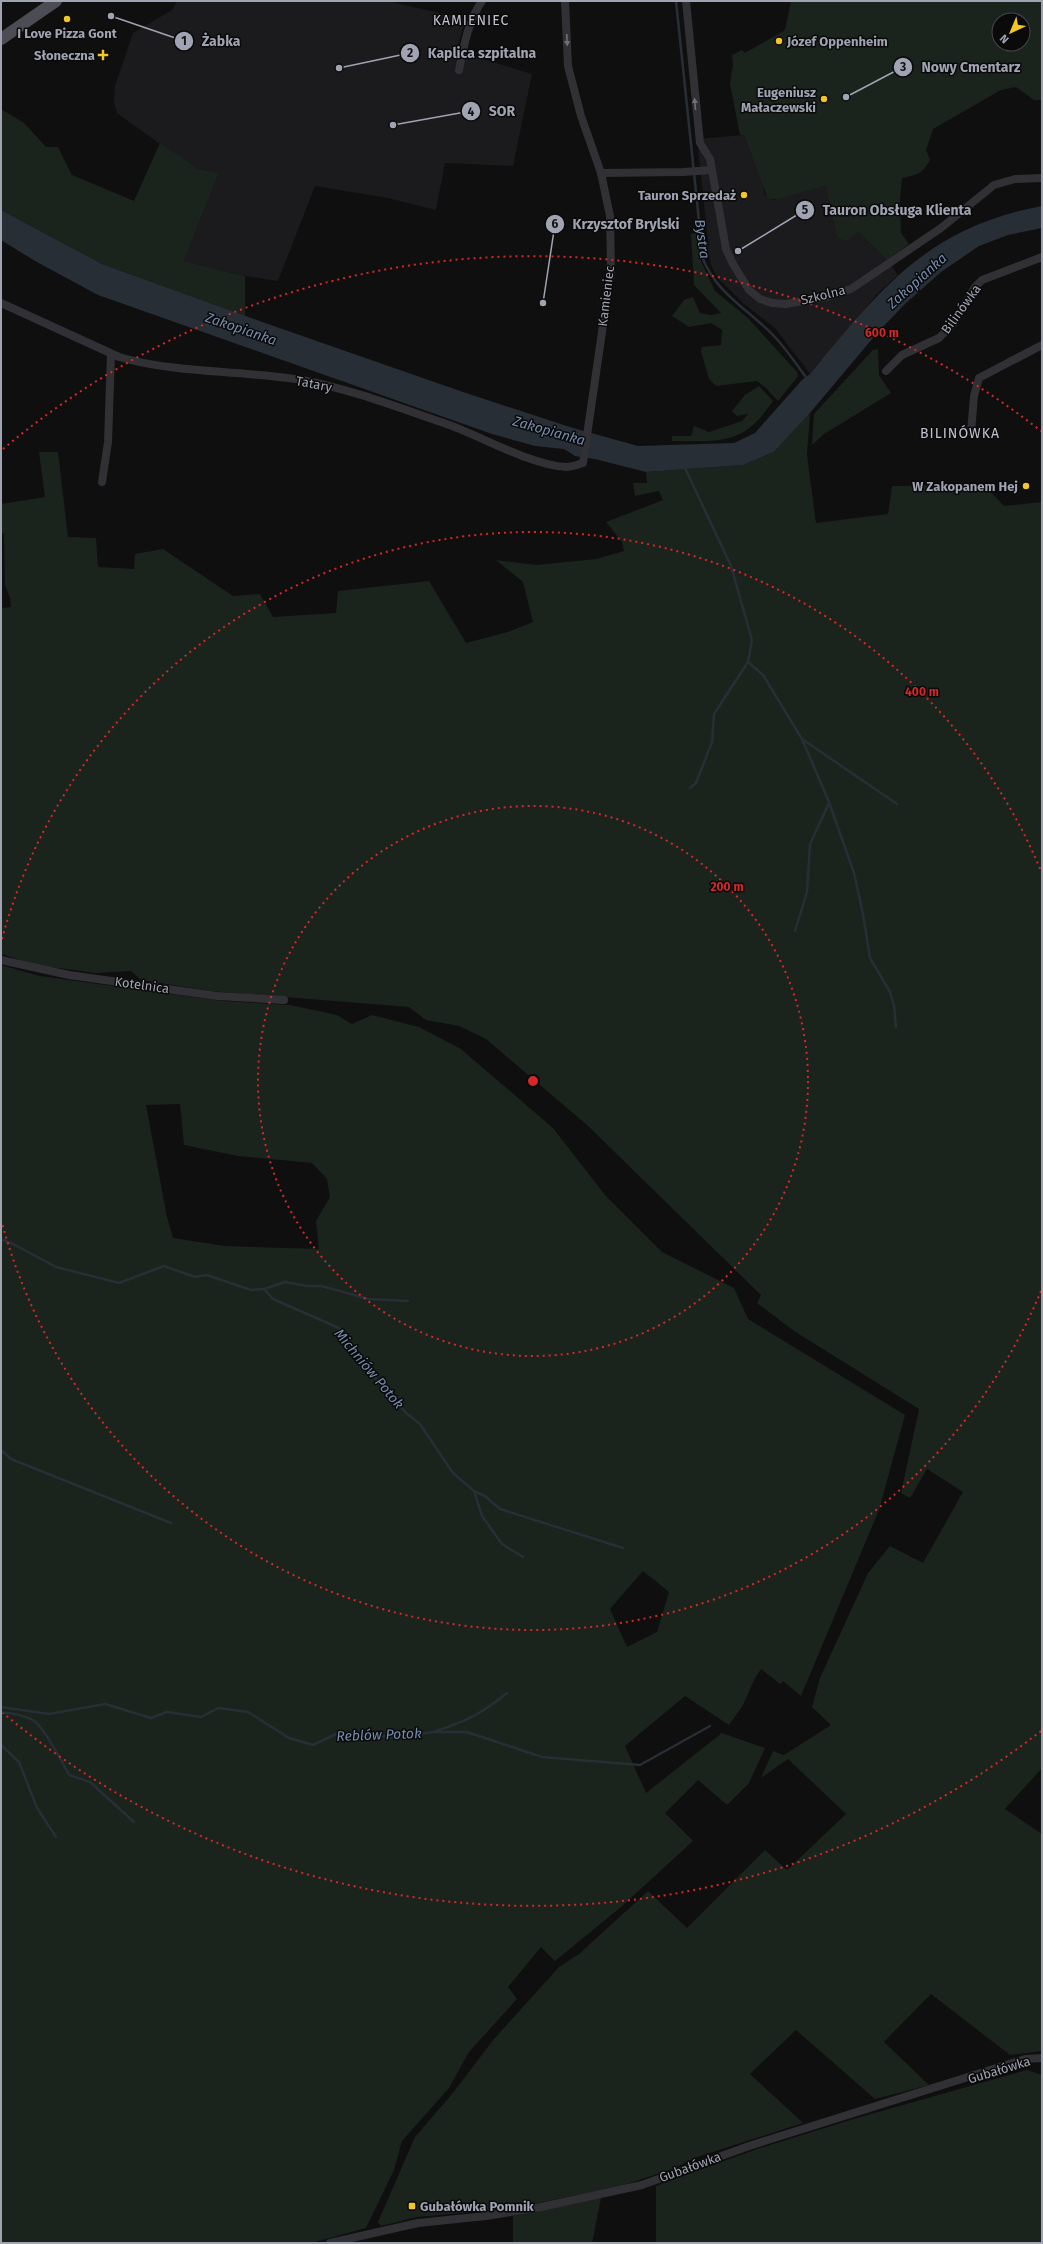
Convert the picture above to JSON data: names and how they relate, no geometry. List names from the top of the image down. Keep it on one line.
{"streets":{"street":["Szkolna","Kamieniec","Bilinówka","Tatary","Kotelnica","Gubałówka"]},"crossings":[["Kamieniec","Tatary"]],"one_way":["Kamieniec"],"districts":["KAMIENIEC","BILINÓWKA"],"water":["Bystra","Zakopianka","Michniów Potok","Reblów Potok"],"places":{"other":["Żabka","I Love Pizza Gont","Józef Oppenheim","Kaplica szpitalna","Nowy Cmentarz","Eugeniusz Małaczewski","SOR","Tauron Sprzedaż","Tauron Obsługa Klienta","Krzysztof Brylski","W Zakopanem Hej"],"health":["Słoneczna"],"transit":["Gubałówka Pomnik"]},"north":"bottom left","rings":["600 m","400 m","200 m"]}
